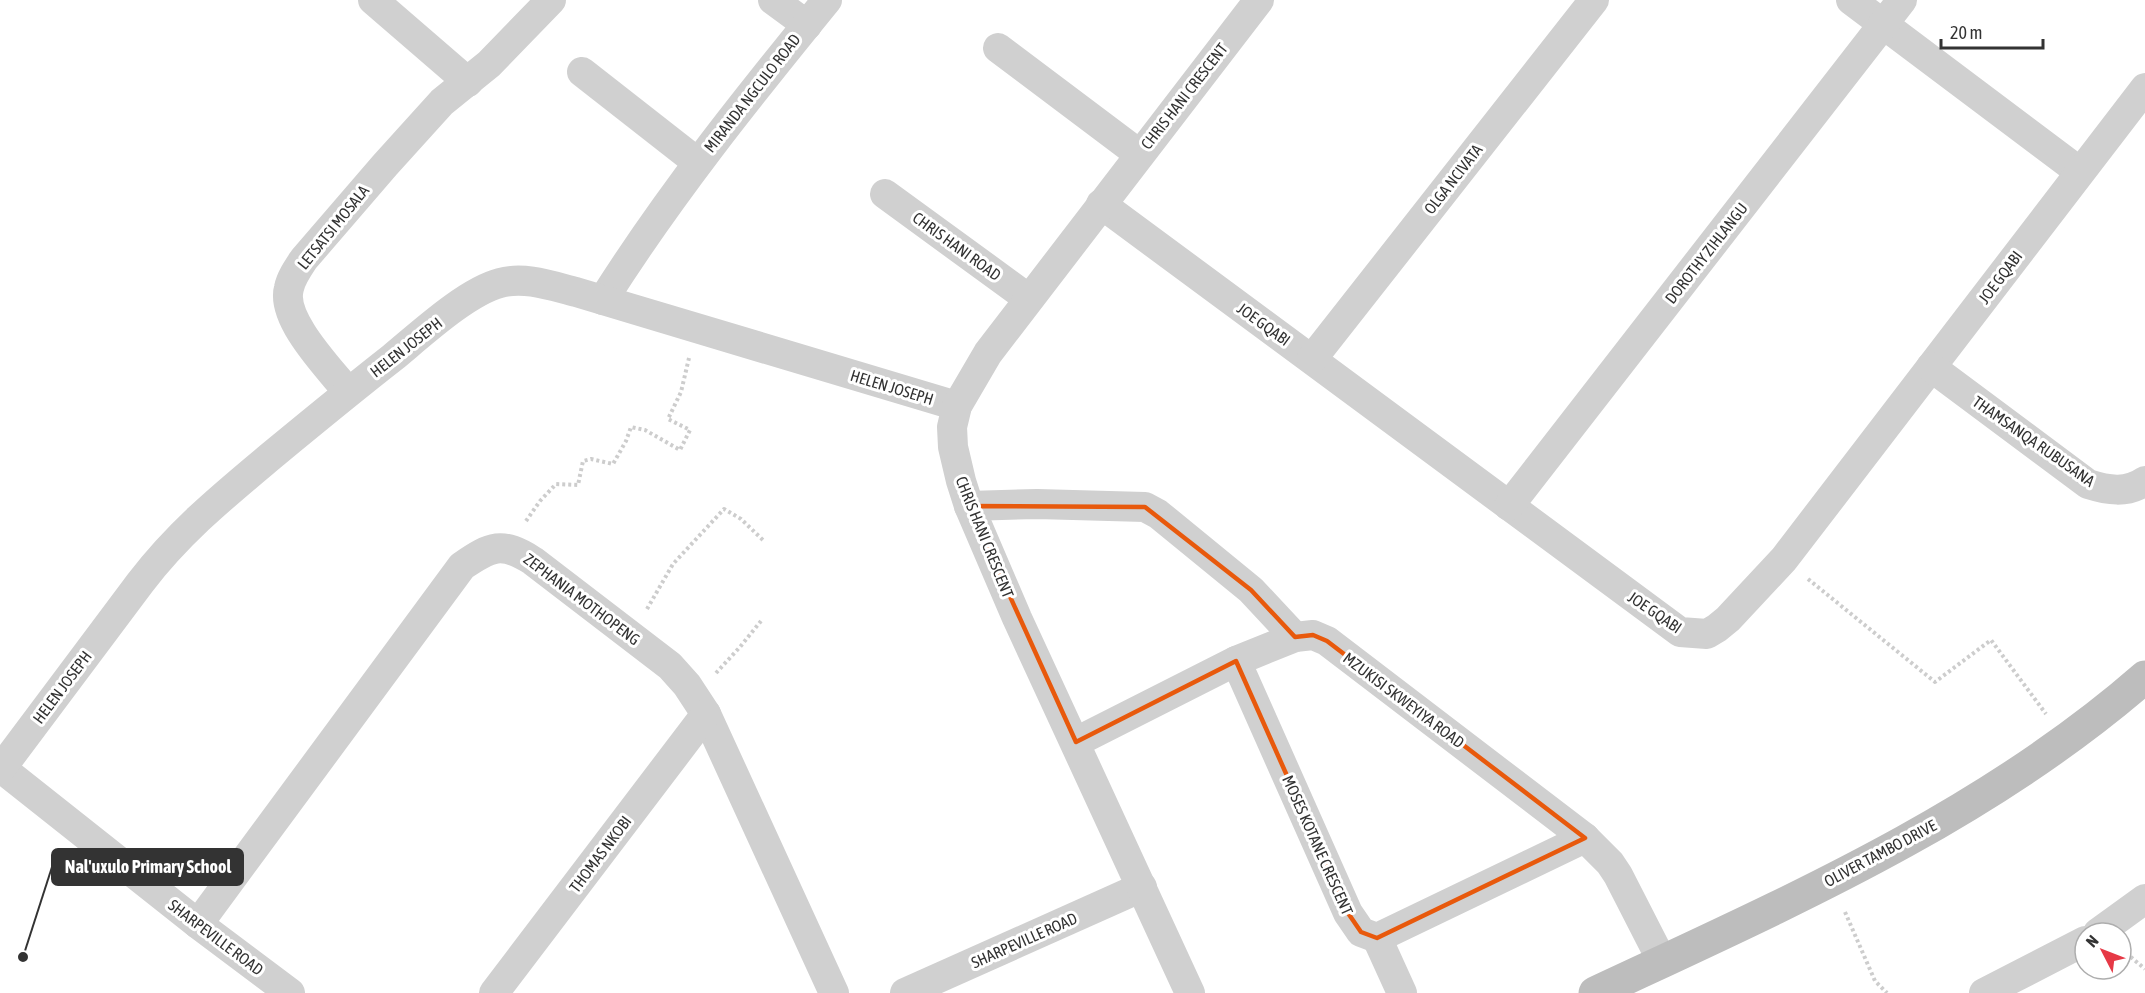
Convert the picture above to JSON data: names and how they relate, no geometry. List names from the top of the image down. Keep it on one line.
{"streets":{"street":["MIRANDA NGCULO ROAD","CHRIS HANI CRESCENT","OLGA NCIVATA","LETSATSI MOSALA","CHRIS HANI ROAD","DOROTHY ZIHLANGU","JOE GQABI","HELEN JOSEPH","THAMSANQA RUBUSANA","ZEPHANIA MOTHOPENG","MZUKISI SKWEYIYA ROAD","MOSES KOTANE CRESCENT","OLIVER TAMBO DRIVE","THOMAS NKOBI","SHARPEVILLE ROAD"]},"crossings":[["MIRANDA NGCULO ROAD","HELEN JOSEPH"],["CHRIS HANI CRESCENT","CHRIS HANI ROAD"],["CHRIS HANI CRESCENT","JOE GQABI"],["CHRIS HANI CRESCENT","HELEN JOSEPH"],["CHRIS HANI CRESCENT","MZUKISI SKWEYIYA ROAD"],["CHRIS HANI CRESCENT","SHARPEVILLE ROAD"],["OLGA NCIVATA","JOE GQABI"],["LETSATSI MOSALA","HELEN JOSEPH"],["DOROTHY ZIHLANGU","JOE GQABI"],["JOE GQABI","THAMSANQA RUBUSANA"],["HELEN JOSEPH","SHARPEVILLE ROAD"],["ZEPHANIA MOTHOPENG","THOMAS NKOBI"],["ZEPHANIA MOTHOPENG","SHARPEVILLE ROAD"],["MZUKISI SKWEYIYA ROAD","MOSES KOTANE CRESCENT"],["MZUKISI SKWEYIYA ROAD","OLIVER TAMBO DRIVE"]],"places":["Nal'uxulo Primary School"],"scale_bar":"20 m","north":"top left"}
